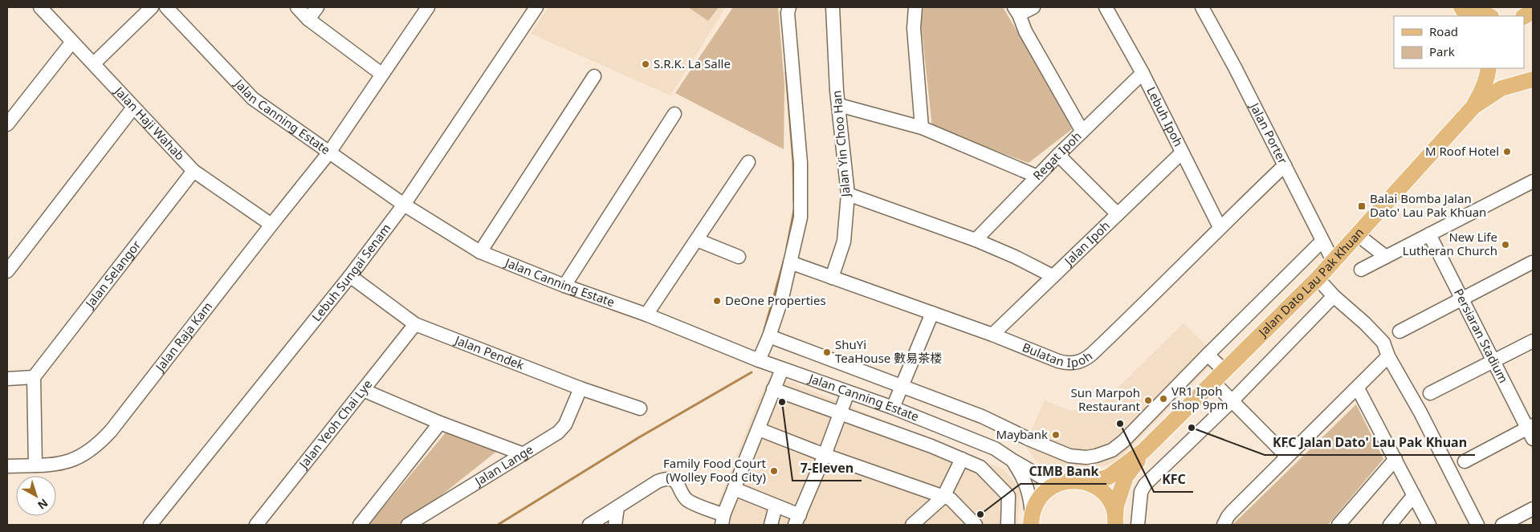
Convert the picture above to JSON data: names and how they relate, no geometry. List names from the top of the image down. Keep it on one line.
{"streets":{"main road":["Jalan Dato Lau Pak Khuan"],"street":["Jalan Canning Estate","Lebuh Ipoh","Jalan Haji Wahab","Jalan Porter","Jalan Yin Choo Han","Regat Ipoh","Jalan Ipoh","Lebuh Sungai Senam","Jalan Selangor","Jalan Raja Kam","Persiaran Stadium","Bulatan Ipoh","Jalan Pendek","Jalan Yeoh Chai Lye","Jalan Lange"]},"crossings":[["Jalan Canning Estate","Lebuh Sungai Senam"],["Jalan Canning Estate","Jalan Dato Lau Pak Khuan"],["Jalan Canning Estate","Jalan Raja Kam"],["Lebuh Ipoh","Regat Ipoh"],["Lebuh Ipoh","Jalan Ipoh"],["Lebuh Ipoh","Bulatan Ipoh"],["Jalan Haji Wahab","Jalan Selangor"],["Jalan Haji Wahab","Jalan Raja Kam"],["Jalan Porter","Jalan Dato Lau Pak Khuan"],["Jalan Porter","Bulatan Ipoh"],["Jalan Yin Choo Han","Bulatan Ipoh"],["Jalan Ipoh","Bulatan Ipoh"],["Lebuh Sungai Senam","Jalan Pendek"],["Jalan Pendek","Jalan Yeoh Chai Lye"],["Jalan Pendek","Jalan Lange"]],"places":{"other":["S.R.K. La Salle","M Roof Hotel","New Life Lutheran Church","DeOne Properties","ShuYi TeaHouse 數易茶楼","VR1 Ipoh shop 9pm","Sun Marpoh Restaurant","7-Eleven","KFC","KFC Jalan Dato' Lau Pak Khuan","Maybank","Family Food Court (Wolley Food City)","CIMB Bank"],"transit":["Balai Bomba Jalan Dato' Lau Pak Khuan"]},"legend":["Road","Park"],"north":"bottom right"}
